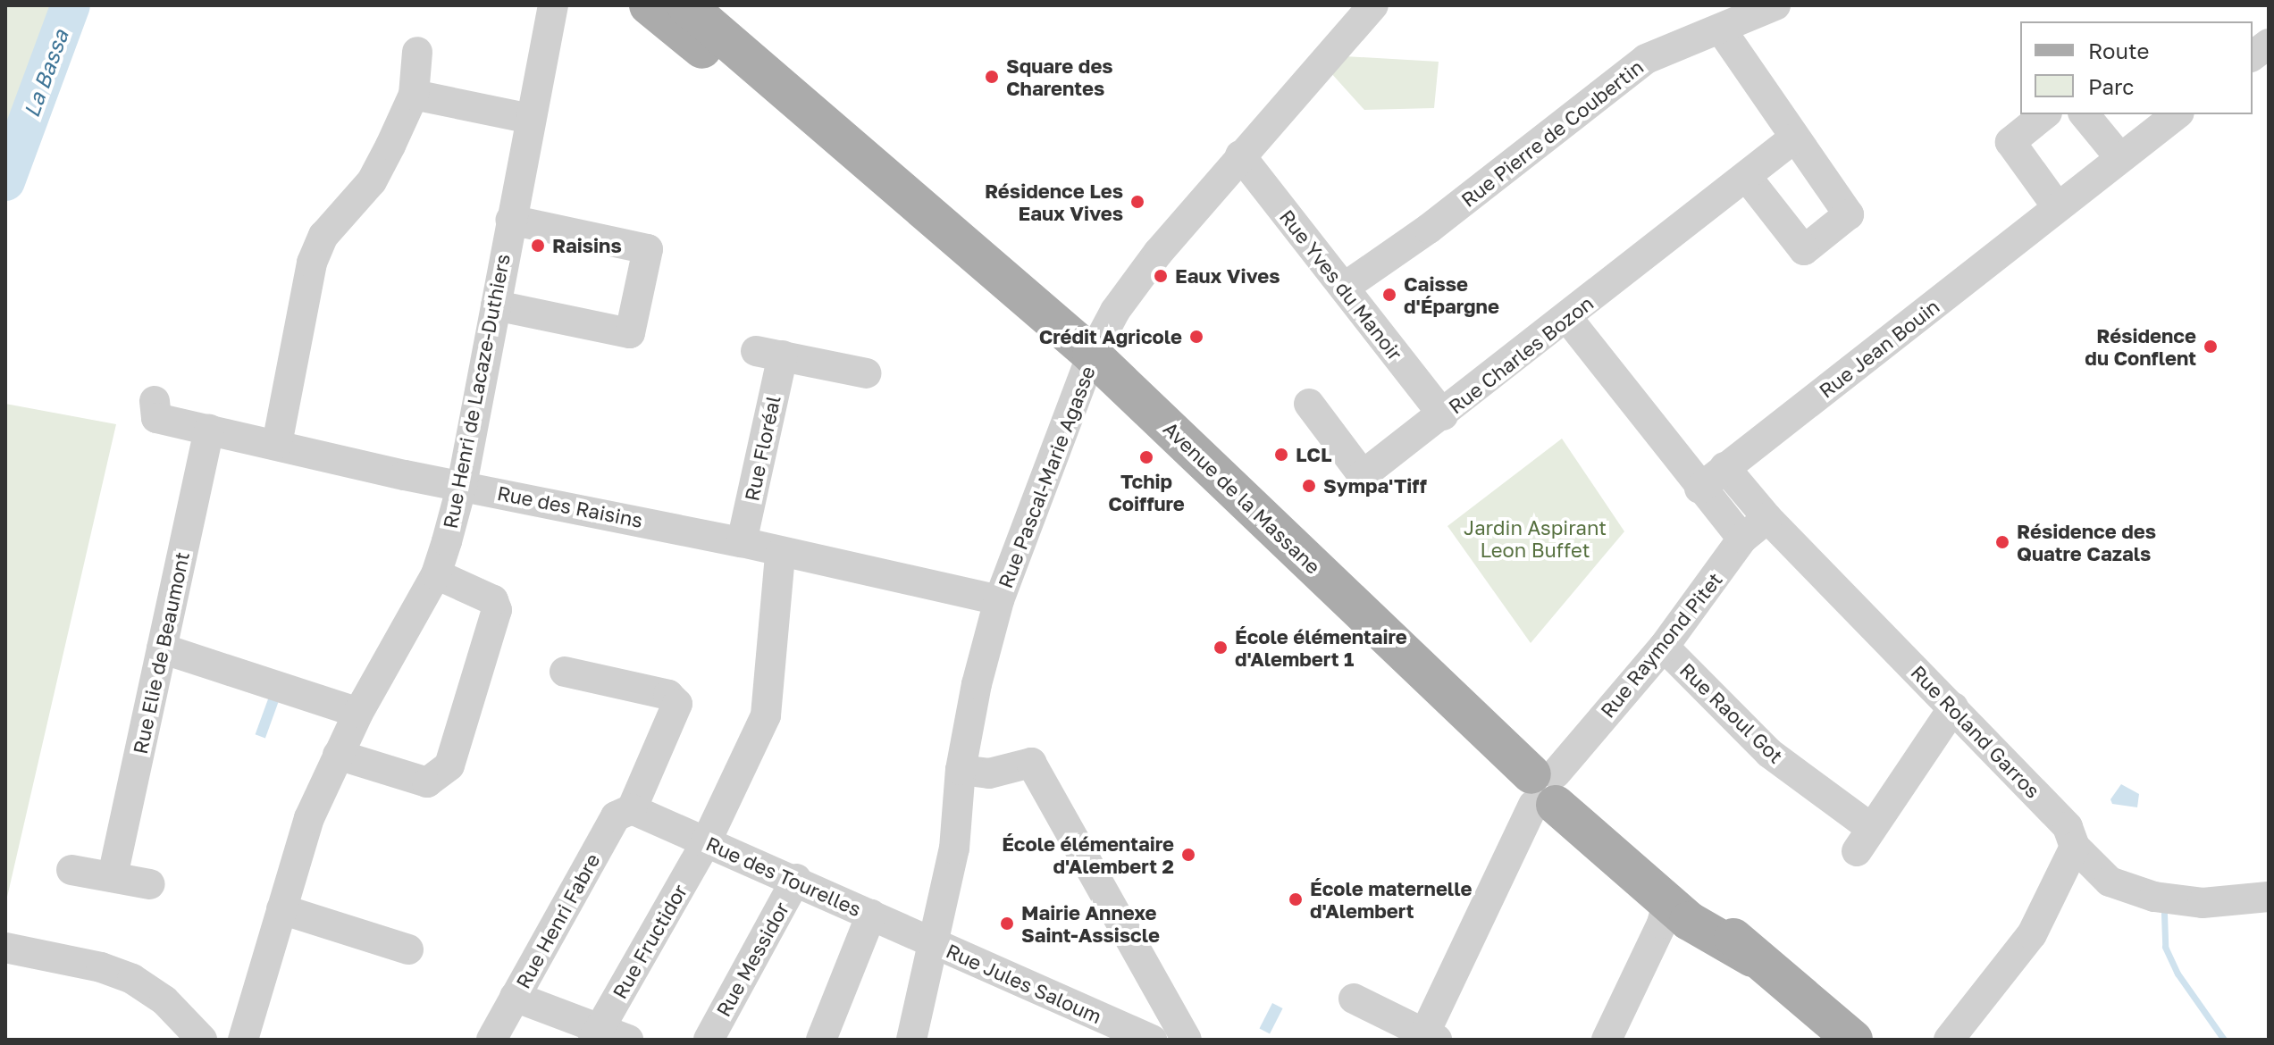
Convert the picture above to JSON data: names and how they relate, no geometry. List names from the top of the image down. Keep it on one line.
{"streets":{"main road":["Avenue de la Massane"],"street":["Rue Pierre de Coubertin","Rue Yves du Manoir","Rue Jean Bouin","Rue Charles Bozon","Rue Henri de Lacaze-Duthiers","Rue Floréal","Rue Pascal-Marie Agasse","Rue des Raisins","Rue Raymond Pitet","Rue Elie de Beaumont","Rue Raoul Got","Rue Roland Garros","Rue des Tourelles","Rue Henri Fabre","Rue Fructidor","Rue Messidor","Rue Jules Saloum"]},"crossings":[["Rue Pierre de Coubertin","Rue Yves du Manoir"],["Rue Yves du Manoir","Rue Charles Bozon"],["Rue Yves du Manoir","Rue Pascal-Marie Agasse"],["Rue Jean Bouin","Rue Roland Garros"],["Rue Henri de Lacaze-Duthiers","Rue des Raisins"],["Rue Floréal","Rue des Raisins"],["Rue Pascal-Marie Agasse","Avenue de la Massane"],["Rue Pascal-Marie Agasse","Rue des Raisins"],["Rue Pascal-Marie Agasse","Rue des Tourelles"],["Rue Pascal-Marie Agasse","Rue Jules Saloum"],["Avenue de la Massane","Rue Raymond Pitet"],["Rue des Raisins","Rue Elie de Beaumont"],["Rue des Raisins","Rue Fructidor"],["Rue Raymond Pitet","Rue Raoul Got"],["Rue Raymond Pitet","Rue Roland Garros"],["Rue Raoul Got","Rue Roland Garros"],["Rue des Tourelles","Rue Henri Fabre"],["Rue des Tourelles","Rue Fructidor"],["Rue des Tourelles","Rue Messidor"],["Rue des Tourelles","Rue Jules Saloum"]],"water":["La Bassa"],"parks":["Jardin Aspirant Leon Buffet"],"places":["Square des Charentes","Résidence Les Eaux Vives","Raisins","Eaux Vives","Caisse d'Épargne","Crédit Agricole","Résidence du Conflent","LCL","Tchip Coiffure","Sympa'Tiff","Résidence des Quatre Cazals","École élémentaire d'Alembert 1","École élémentaire d'Alembert 2","École maternelle d'Alembert","Mairie Annexe Saint-Assiscle"],"legend":["Route","Parc"]}
